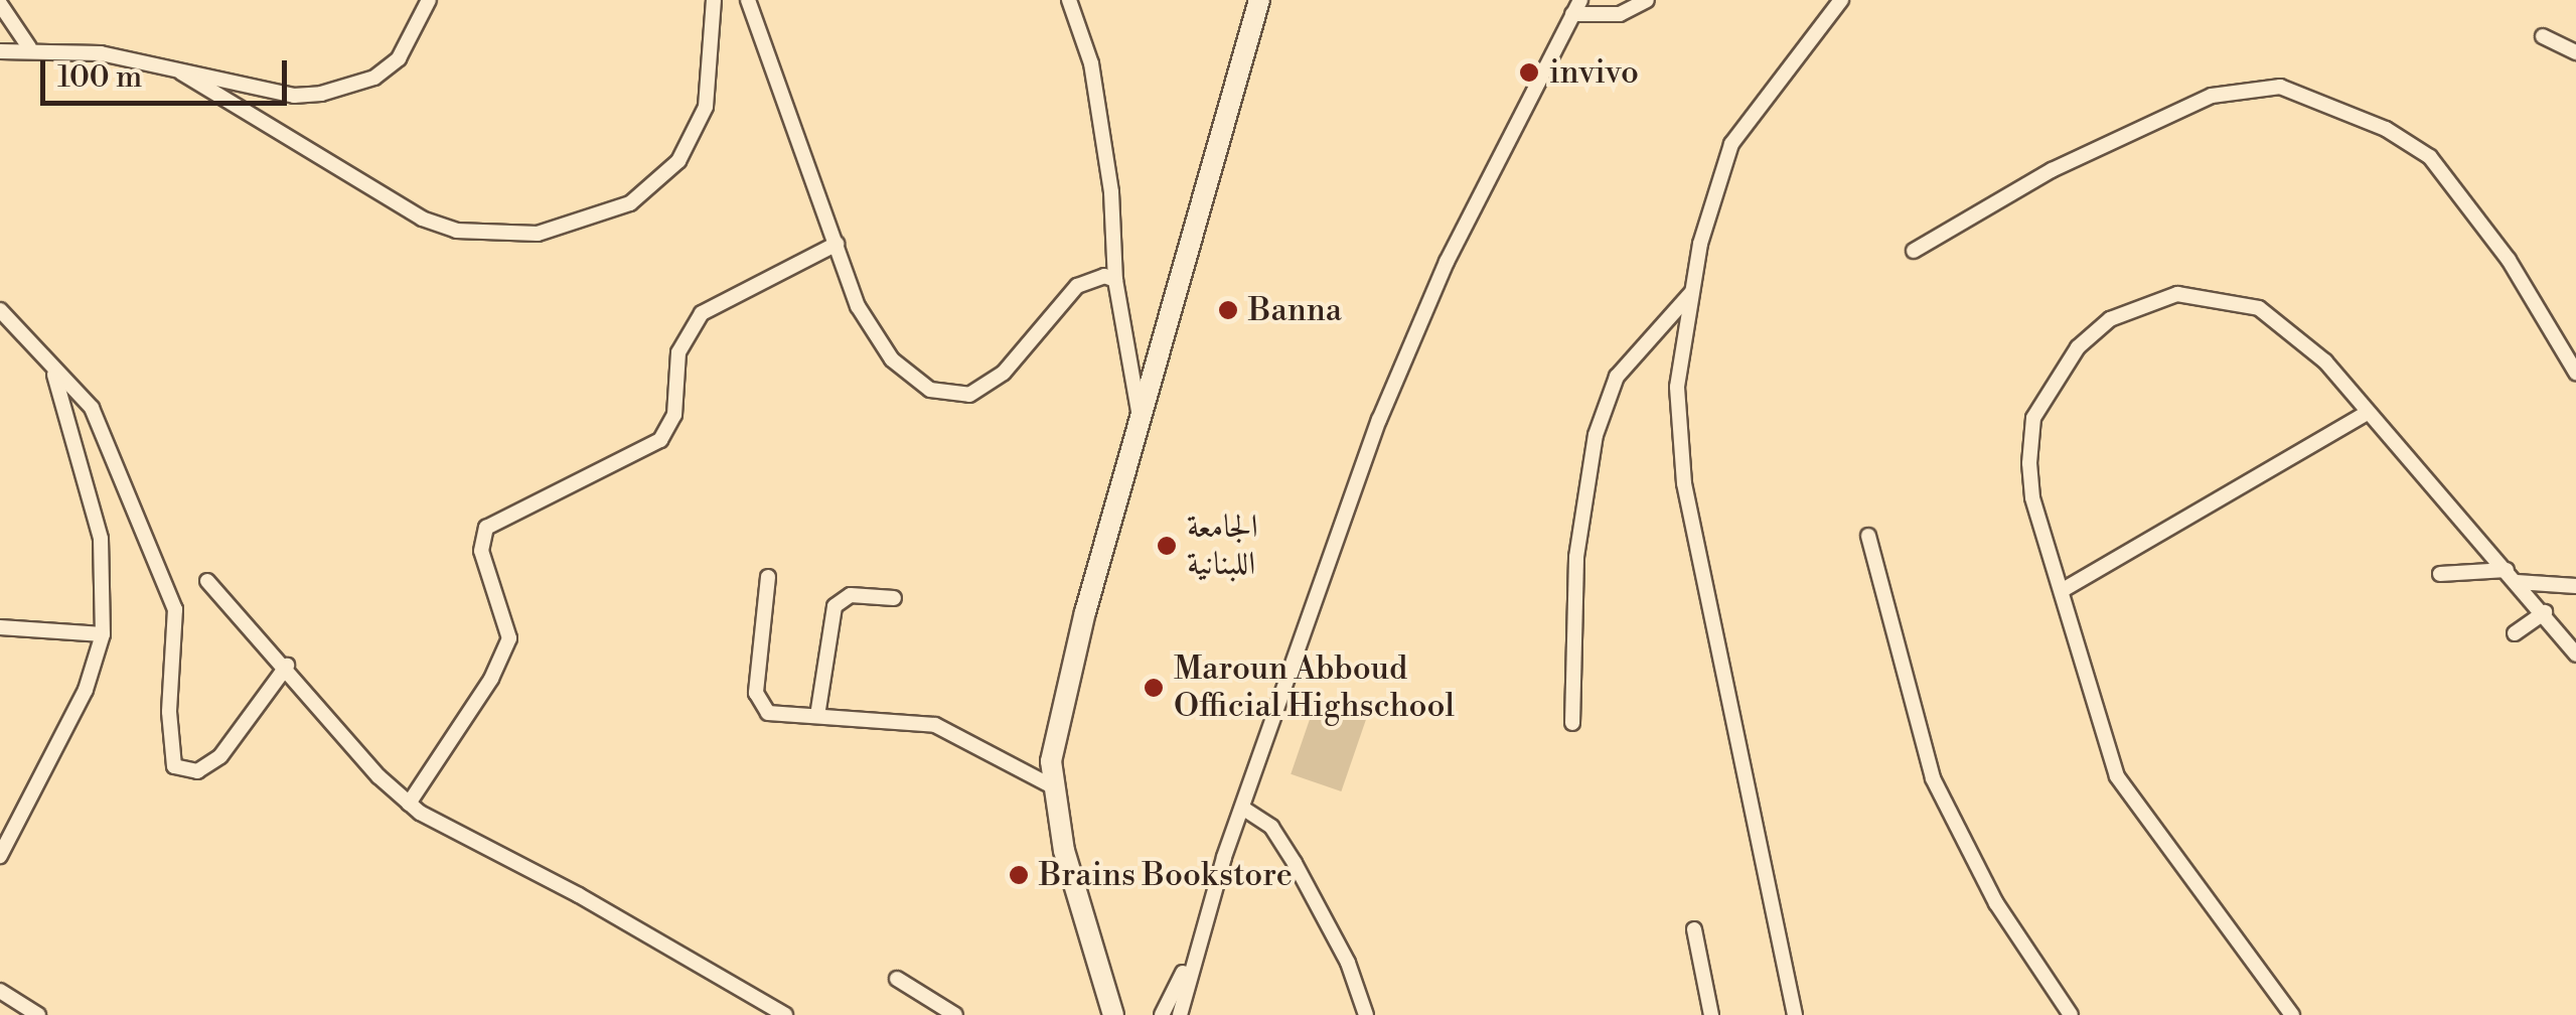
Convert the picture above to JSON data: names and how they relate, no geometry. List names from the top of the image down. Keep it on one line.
{"places":["invivo","Banna","الجامعة اللبنانية","Maroun Abboud Official Highschool","Brains Bookstore"],"scale_bar":"100 m"}
